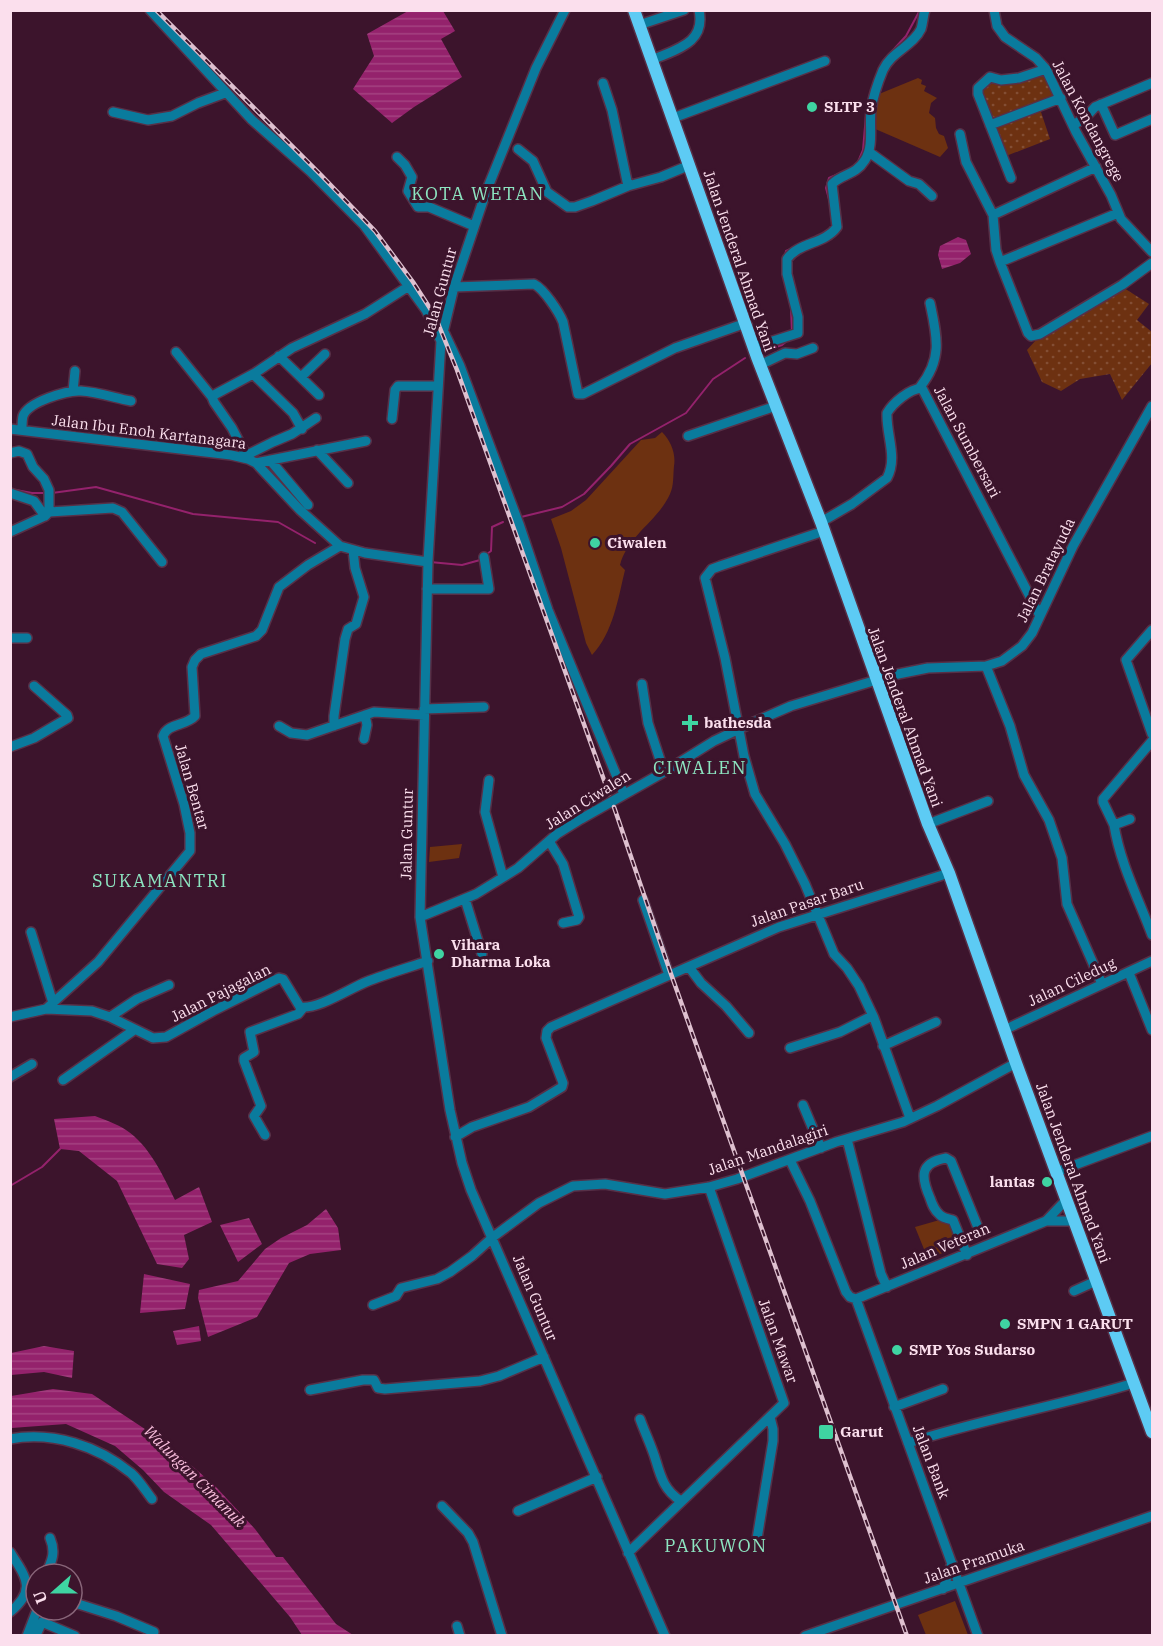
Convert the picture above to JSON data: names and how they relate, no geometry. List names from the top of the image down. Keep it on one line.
{"streets":{"main road":["Jalan Jenderal Ahmad Yani"],"street":["Jalan Kondangrege","Jalan Guntur","Jalan Ibu Enoh Kartanagara","Jalan Sumbersari","Jalan Bratayuda","Jalan Bentar","Jalan Ciwalen","Jalan Pasar Baru","Jalan Ciledug","Jalan Pajagalan","Jalan Mandalagiri","Jalan Veteran","Jalan Mawar","Jalan Bank","Jalan Pramuka"]},"crossings":[["Jalan Jenderal Ahmad Yani","Jalan Sumbersari"],["Jalan Jenderal Ahmad Yani","Jalan Bratayuda"],["Jalan Jenderal Ahmad Yani","Jalan Ciwalen"],["Jalan Jenderal Ahmad Yani","Jalan Pasar Baru"],["Jalan Jenderal Ahmad Yani","Jalan Ciledug"],["Jalan Jenderal Ahmad Yani","Jalan Mandalagiri"],["Jalan Jenderal Ahmad Yani","Jalan Veteran"],["Jalan Guntur","Jalan Ibu Enoh Kartanagara"],["Jalan Guntur","Jalan Ciwalen"],["Jalan Guntur","Jalan Pasar Baru"],["Jalan Guntur","Jalan Mandalagiri"],["Jalan Guntur","Jalan Mawar"],["Jalan Ibu Enoh Kartanagara","Jalan Bentar"],["Jalan Sumbersari","Jalan Bratayuda"],["Jalan Bratayuda","Jalan Ciwalen"],["Jalan Bentar","Jalan Pajagalan"],["Jalan Mandalagiri","Jalan Mawar"],["Jalan Mandalagiri","Jalan Bank"],["Jalan Veteran","Jalan Bank"],["Jalan Bank","Jalan Pramuka"]],"districts":["KOTA WETAN","CIWALEN","SUKAMANTRI","PAKUWON"],"water":["Walungan Cimanuk"],"places":{"other":["SLTP 3","Ciwalen","Vihara Dharma Loka","lantas","SMPN 1 GARUT","SMP Yos Sudarso"],"health":["bathesda"],"transit":["Garut"]},"north":"left"}
